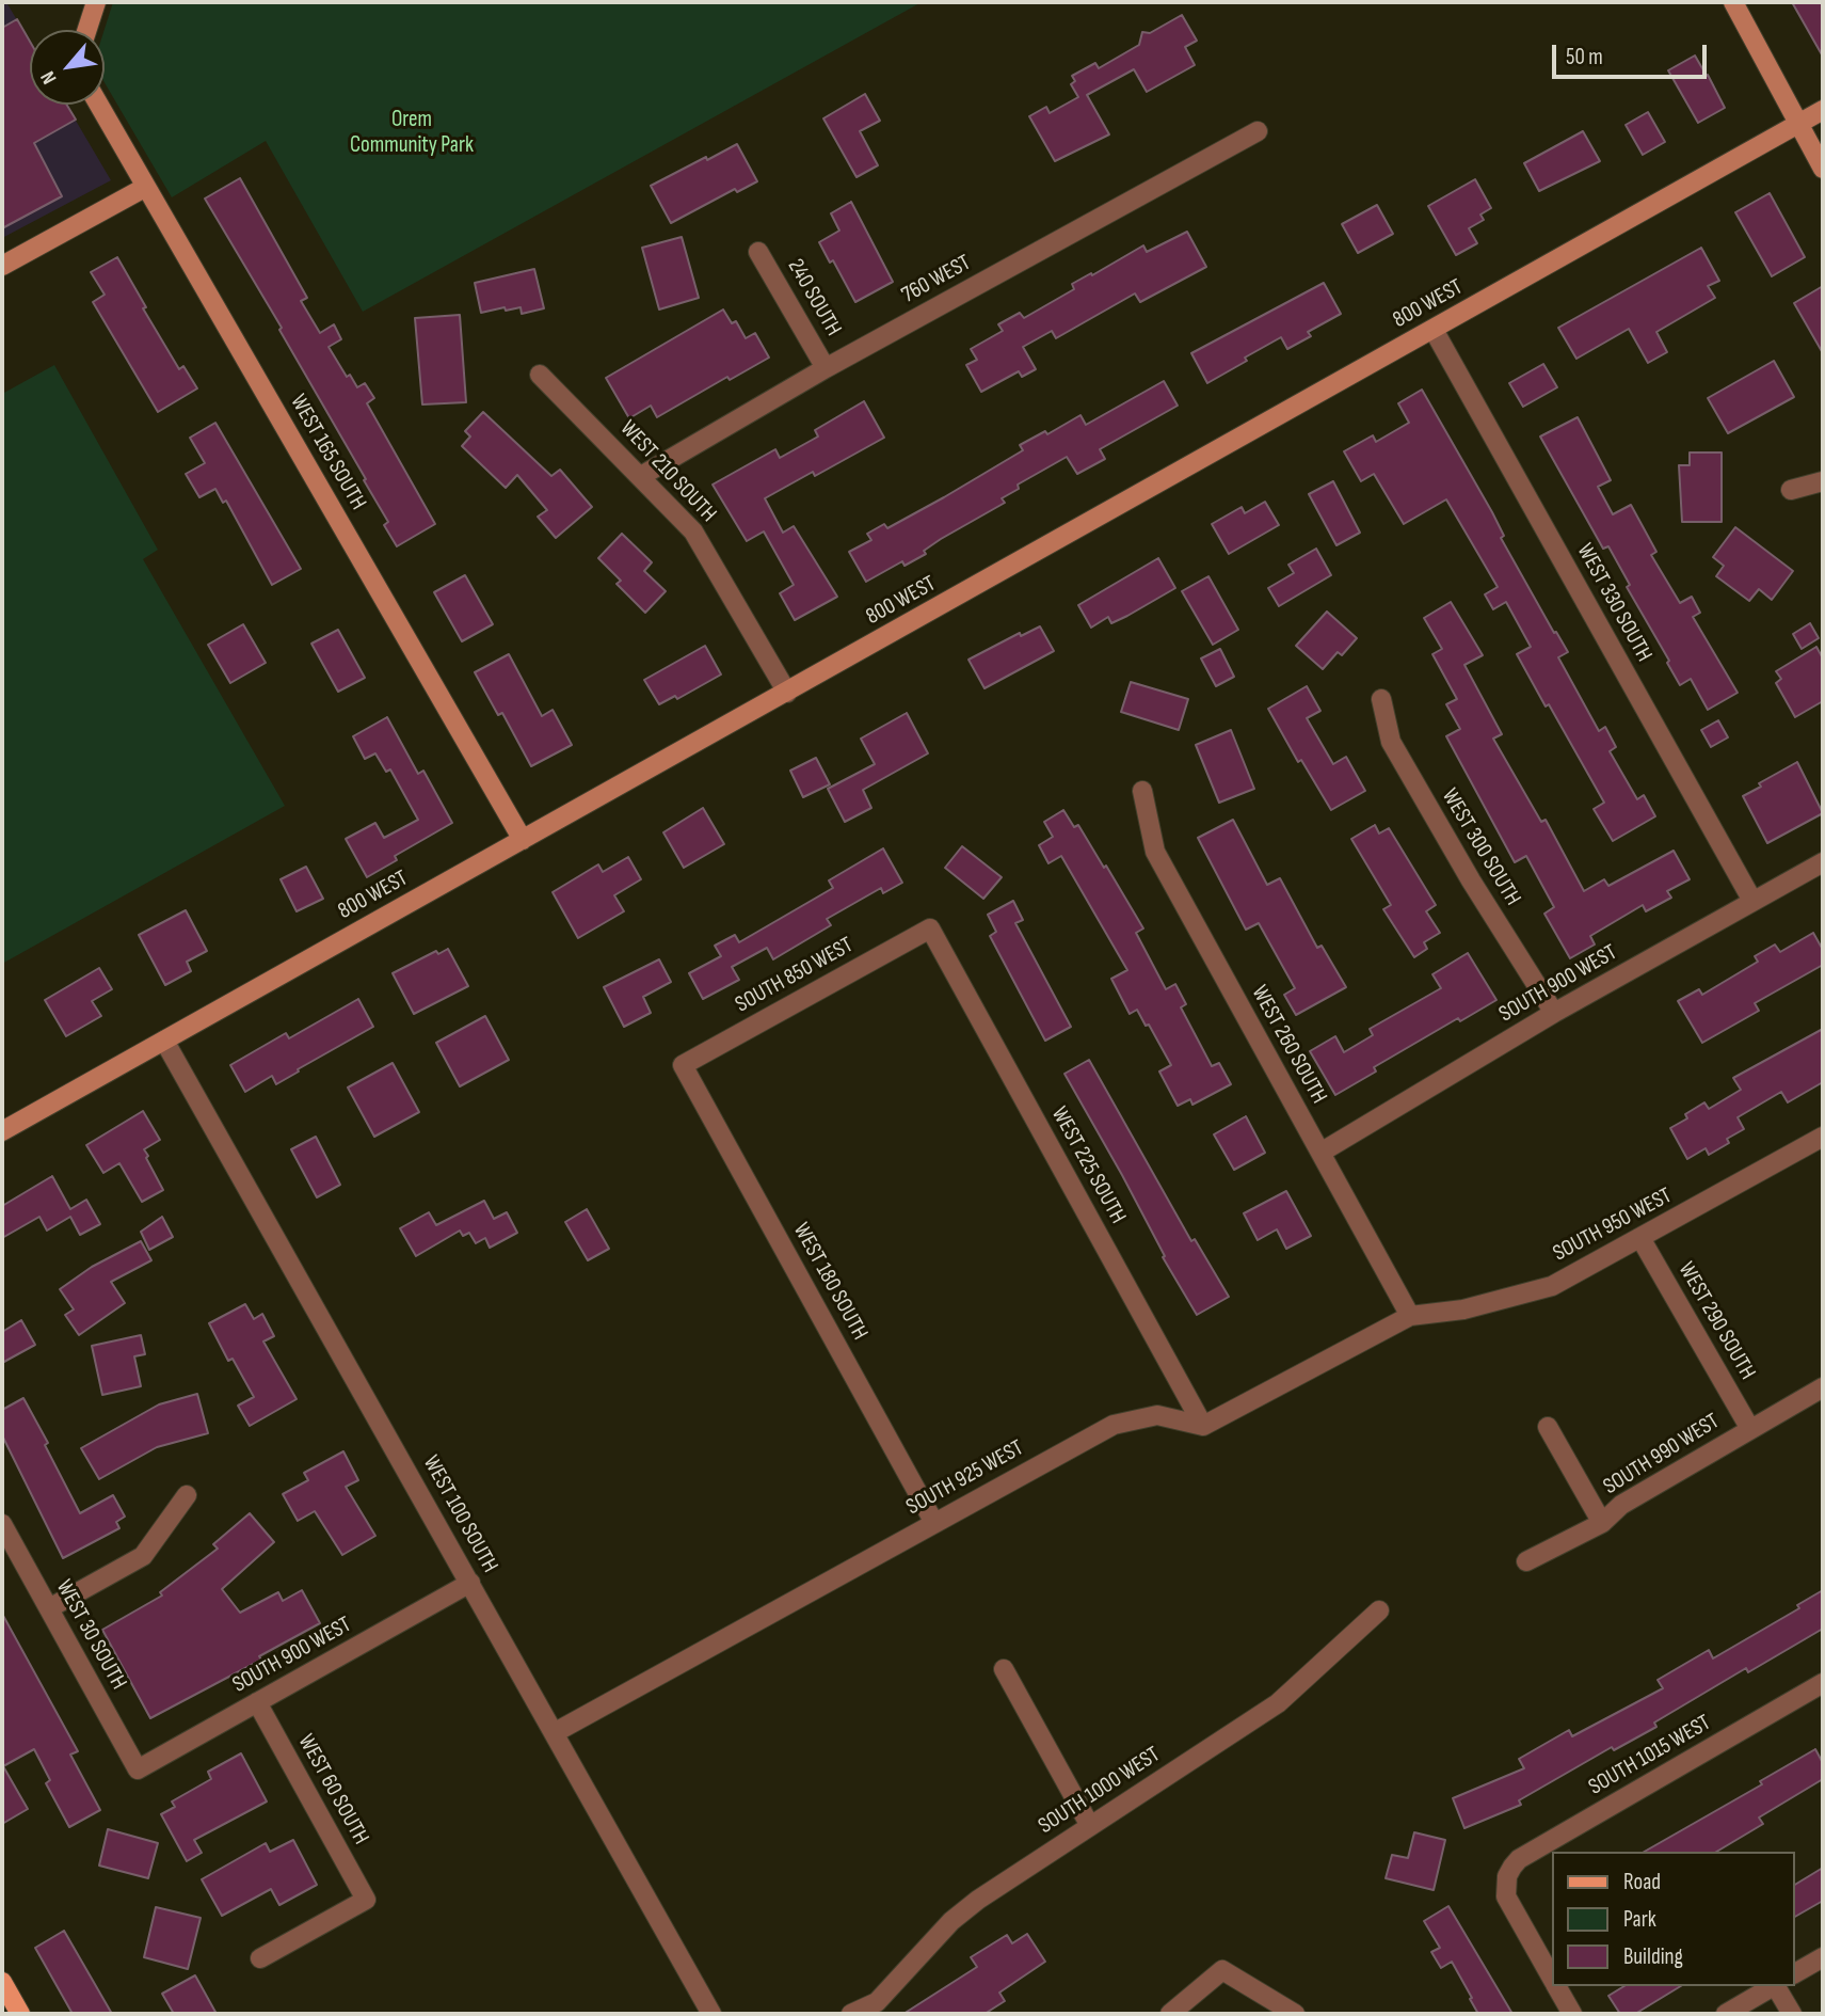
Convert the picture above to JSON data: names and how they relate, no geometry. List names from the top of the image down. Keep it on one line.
{"streets":{"street":["760 WEST","240 SOUTH","800 WEST","WEST 165 SOUTH","WEST 210 SOUTH","WEST 330 SOUTH","WEST 300 SOUTH","SOUTH 850 WEST","SOUTH 900 WEST","WEST 260 SOUTH","WEST 225 SOUTH","SOUTH 950 WEST","WEST 180 SOUTH","WEST 290 SOUTH","SOUTH 990 WEST","SOUTH 925 WEST","WEST 100 SOUTH","WEST 30 SOUTH","SOUTH 1015 WEST","WEST 60 SOUTH","SOUTH 1000 WEST"]},"crossings":[["760 WEST","240 SOUTH"],["760 WEST","WEST 210 SOUTH"],["800 WEST","WEST 165 SOUTH"],["800 WEST","WEST 210 SOUTH"],["800 WEST","WEST 330 SOUTH"],["800 WEST","WEST 100 SOUTH"],["WEST 330 SOUTH","SOUTH 900 WEST"],["WEST 300 SOUTH","SOUTH 900 WEST"],["SOUTH 850 WEST","WEST 225 SOUTH"],["SOUTH 850 WEST","WEST 180 SOUTH"],["SOUTH 900 WEST","WEST 260 SOUTH"],["SOUTH 900 WEST","WEST 100 SOUTH"],["SOUTH 900 WEST","WEST 30 SOUTH"],["SOUTH 900 WEST","WEST 60 SOUTH"],["WEST 260 SOUTH","SOUTH 950 WEST"],["WEST 225 SOUTH","SOUTH 925 WEST"],["SOUTH 950 WEST","WEST 290 SOUTH"],["WEST 180 SOUTH","SOUTH 925 WEST"],["WEST 290 SOUTH","SOUTH 990 WEST"],["SOUTH 925 WEST","WEST 100 SOUTH"]],"parks":["Orem Community Park"],"legend":["Road","Park","Building"],"scale_bar":"50 m","north":"bottom left"}
